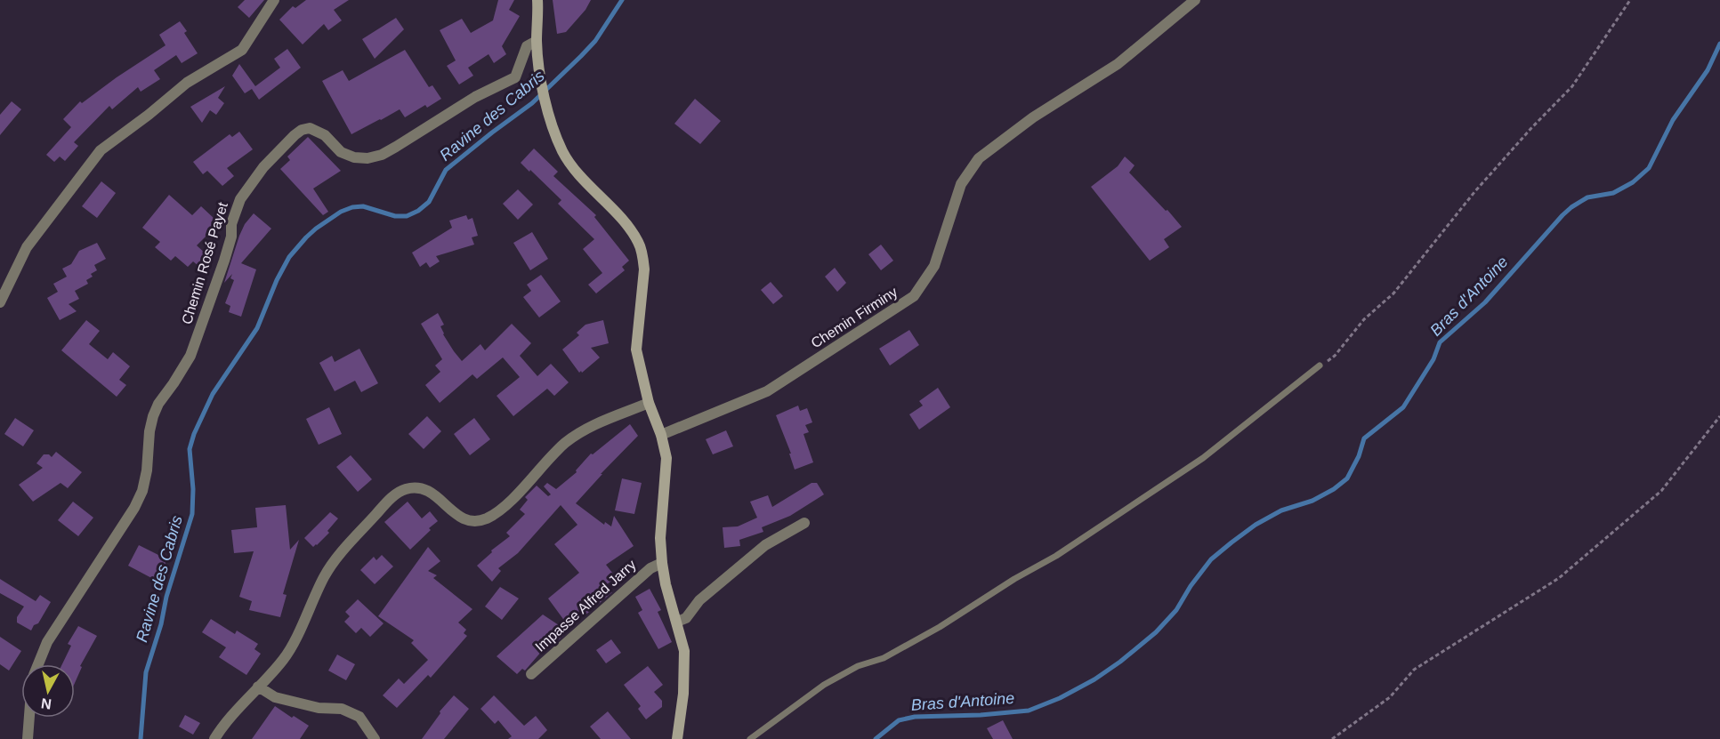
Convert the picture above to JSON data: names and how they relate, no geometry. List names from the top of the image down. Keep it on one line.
{"streets":{"street":["Chemin Rosé Payet","Chemin Firminy","Impasse Alfred Jarry"]},"water":["Ravine des Cabris","Bras d'Antoine"],"north":"bottom"}
